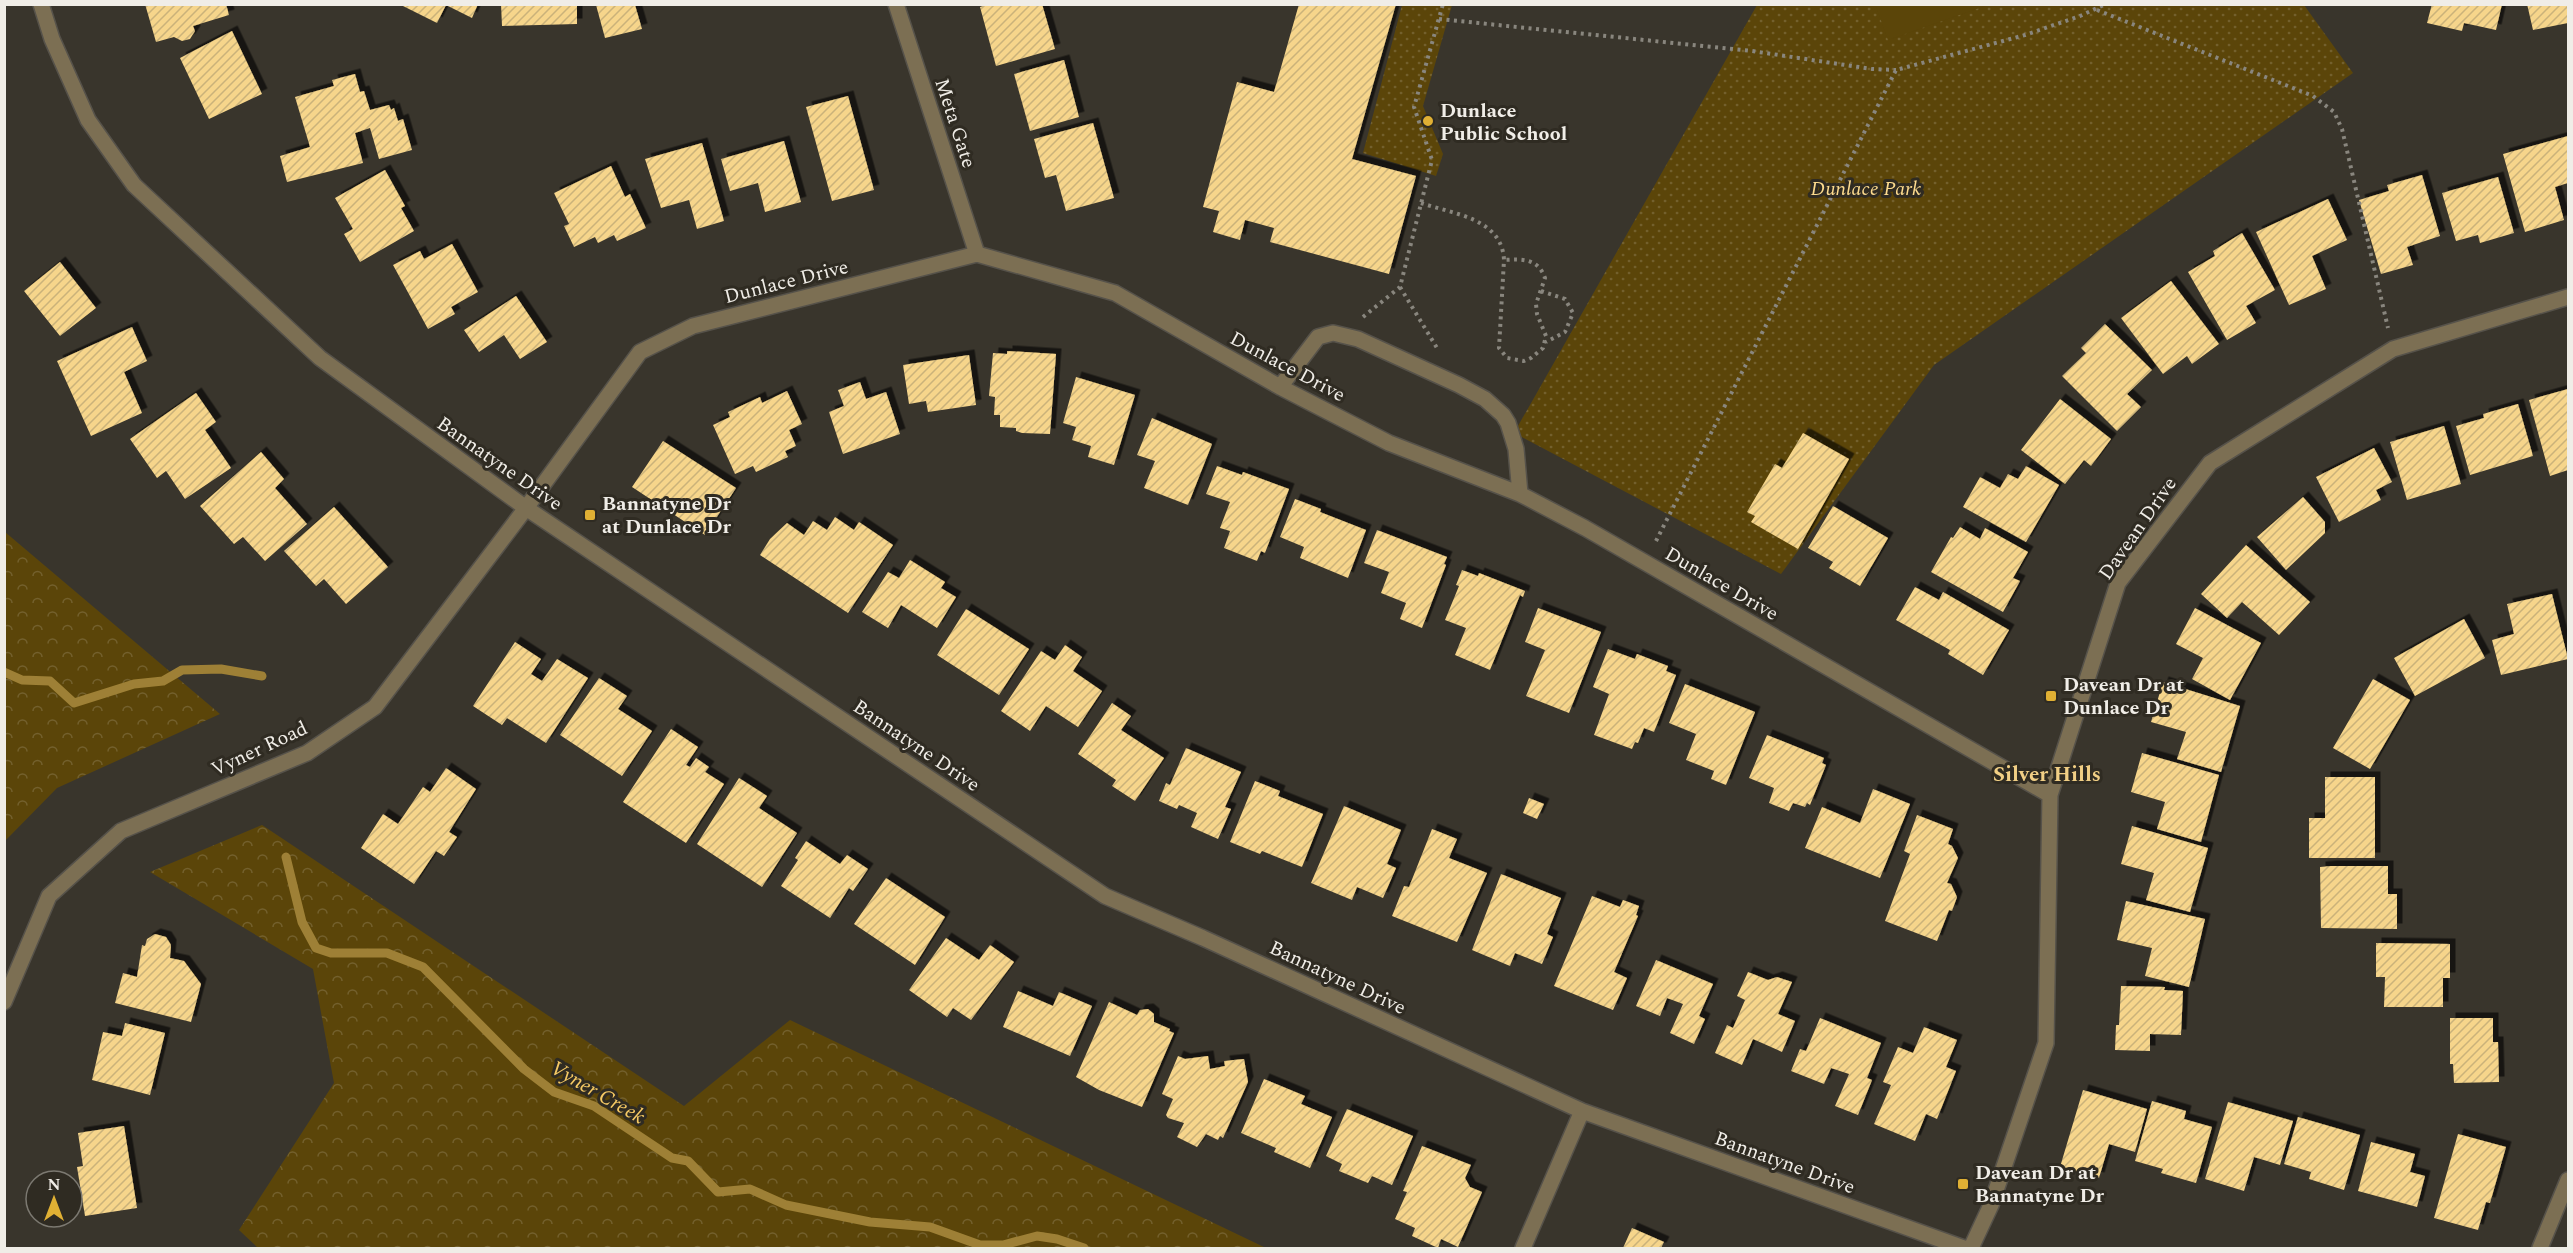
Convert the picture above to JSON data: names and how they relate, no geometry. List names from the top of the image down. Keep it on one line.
{"streets":{"street":["Meta Gate","Dunlace Drive","Bannatyne Drive","Davean Drive","Vyner Road"]},"crossings":[["Meta Gate","Dunlace Drive"],["Dunlace Drive","Bannatyne Drive"],["Dunlace Drive","Davean Drive"],["Dunlace Drive","Vyner Road"],["Bannatyne Drive","Vyner Road"]],"districts":["Silver Hills"],"water":["Vyner Creek"],"parks":["Dunlace Park"],"places":{"other":["Dunlace Public School"],"transit":["Bannatyne Dr at Dunlace Dr","Davean Dr at Dunlace Dr","Davean Dr at Bannatyne Dr"]},"north":"top"}
